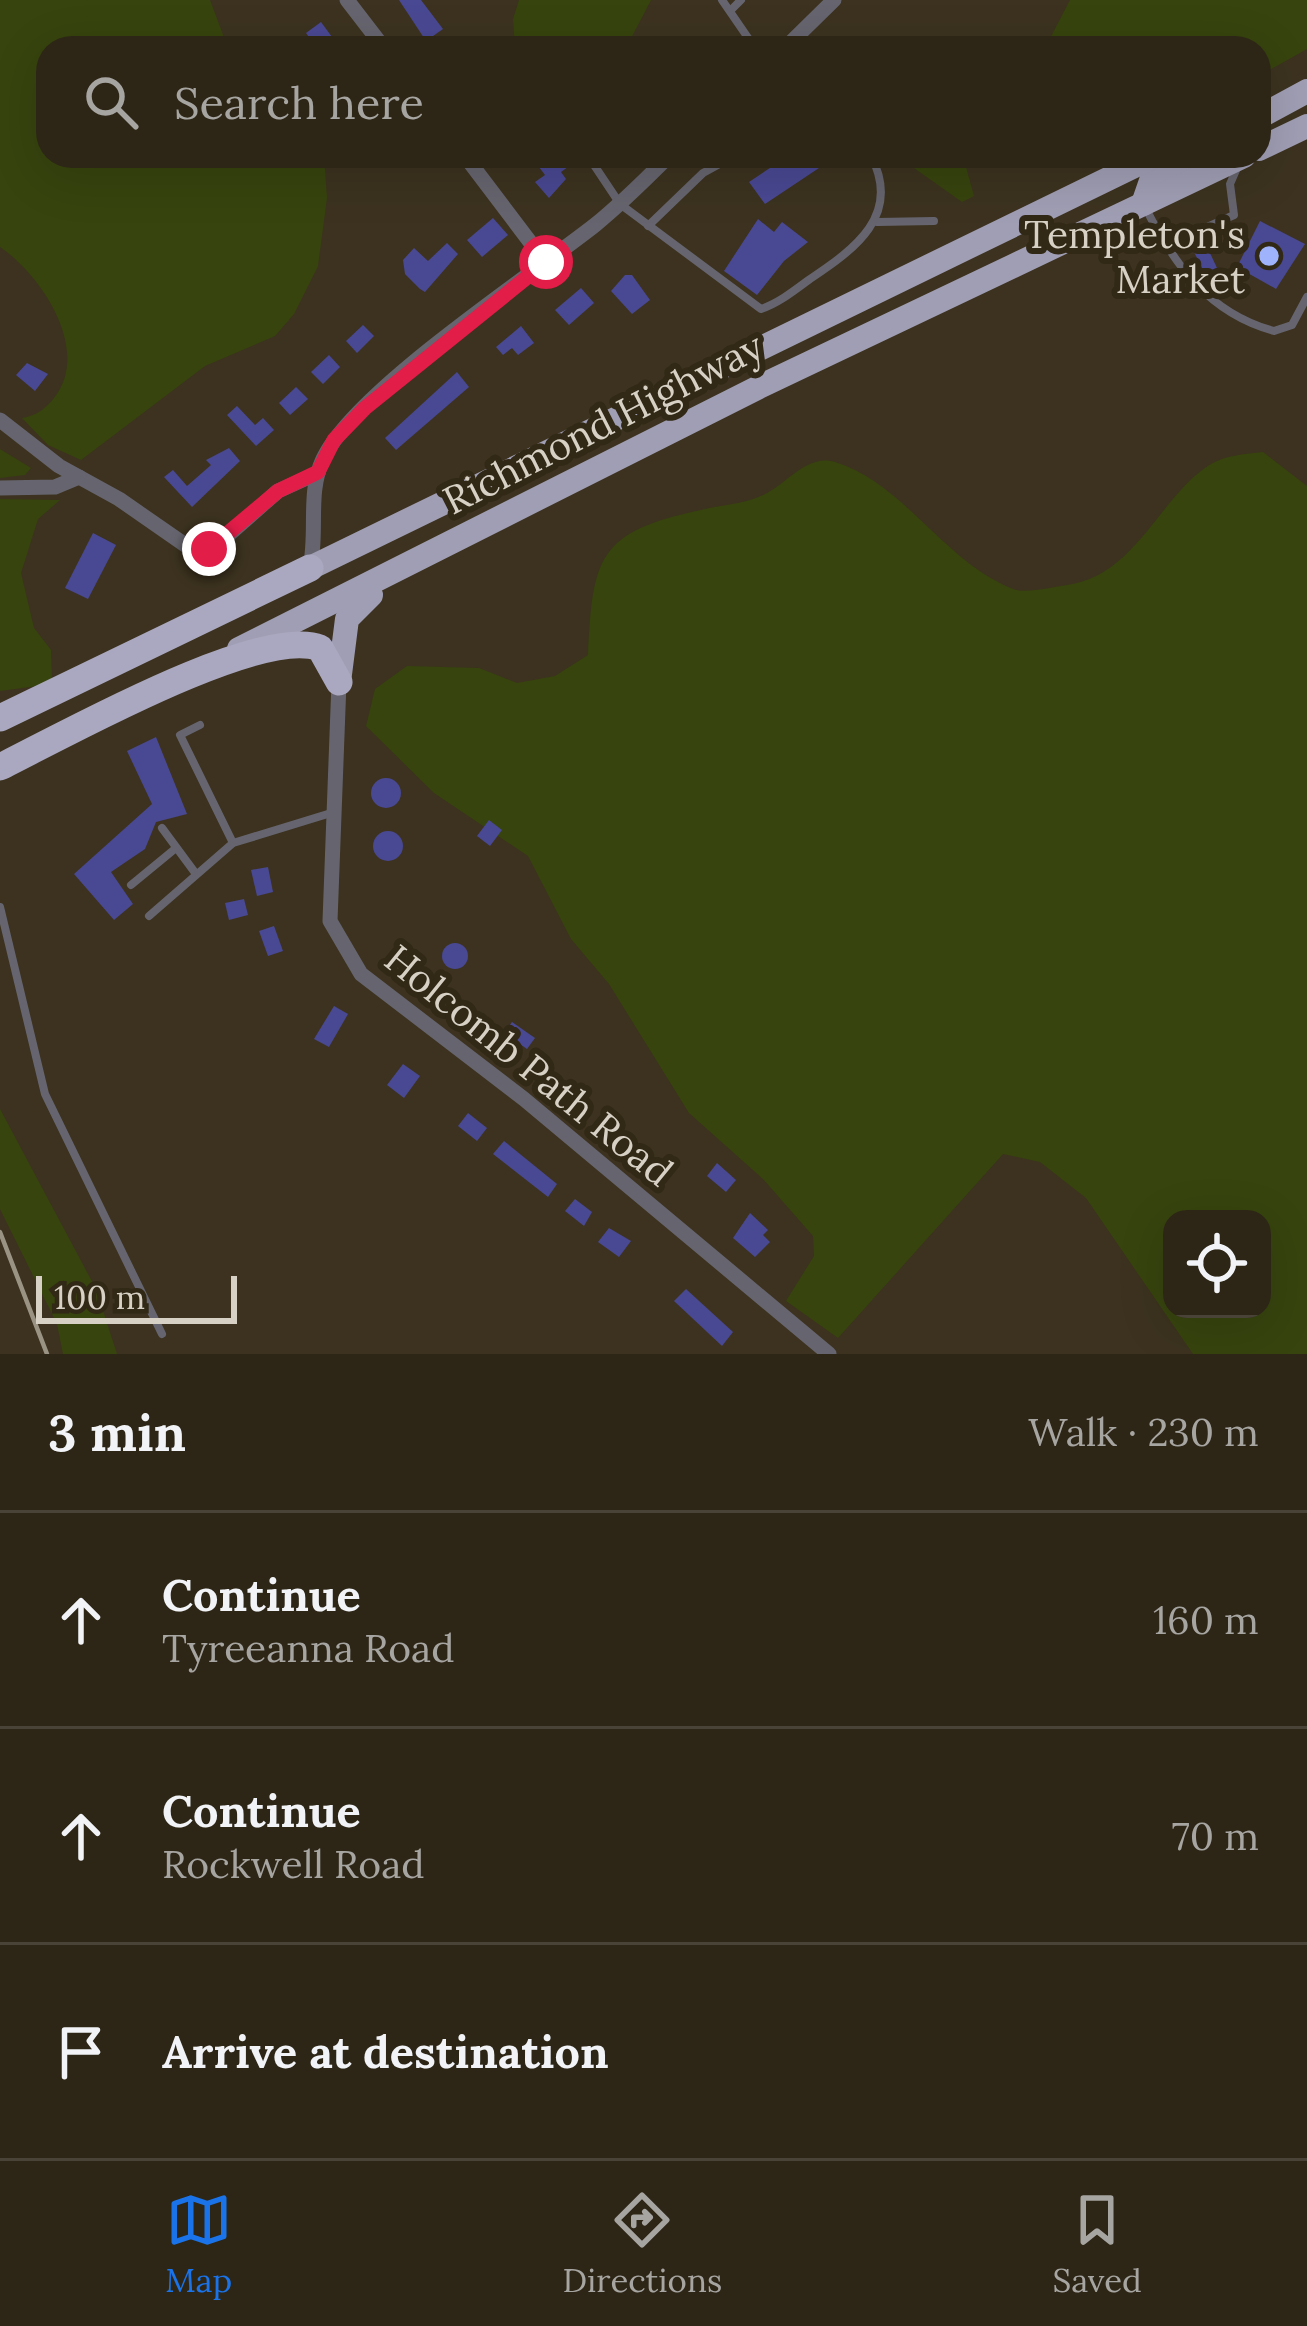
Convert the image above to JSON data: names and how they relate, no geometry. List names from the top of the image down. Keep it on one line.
{"streets":{"highway":["Richmond Highway"],"street":["Holcomb Path Road"]},"places":["Templeton's Market"],"scale_bar":"100 m","page":{"search":"Search here","scale":"100 m","heading":["3 min","Walk · 230 m"],"list":[["Continue","Tyreeanna Road","160 m"],["Continue","Rockwell Road","70 m"],"Arrive at destination"],"nav":["Map","Directions","Saved"]}}
